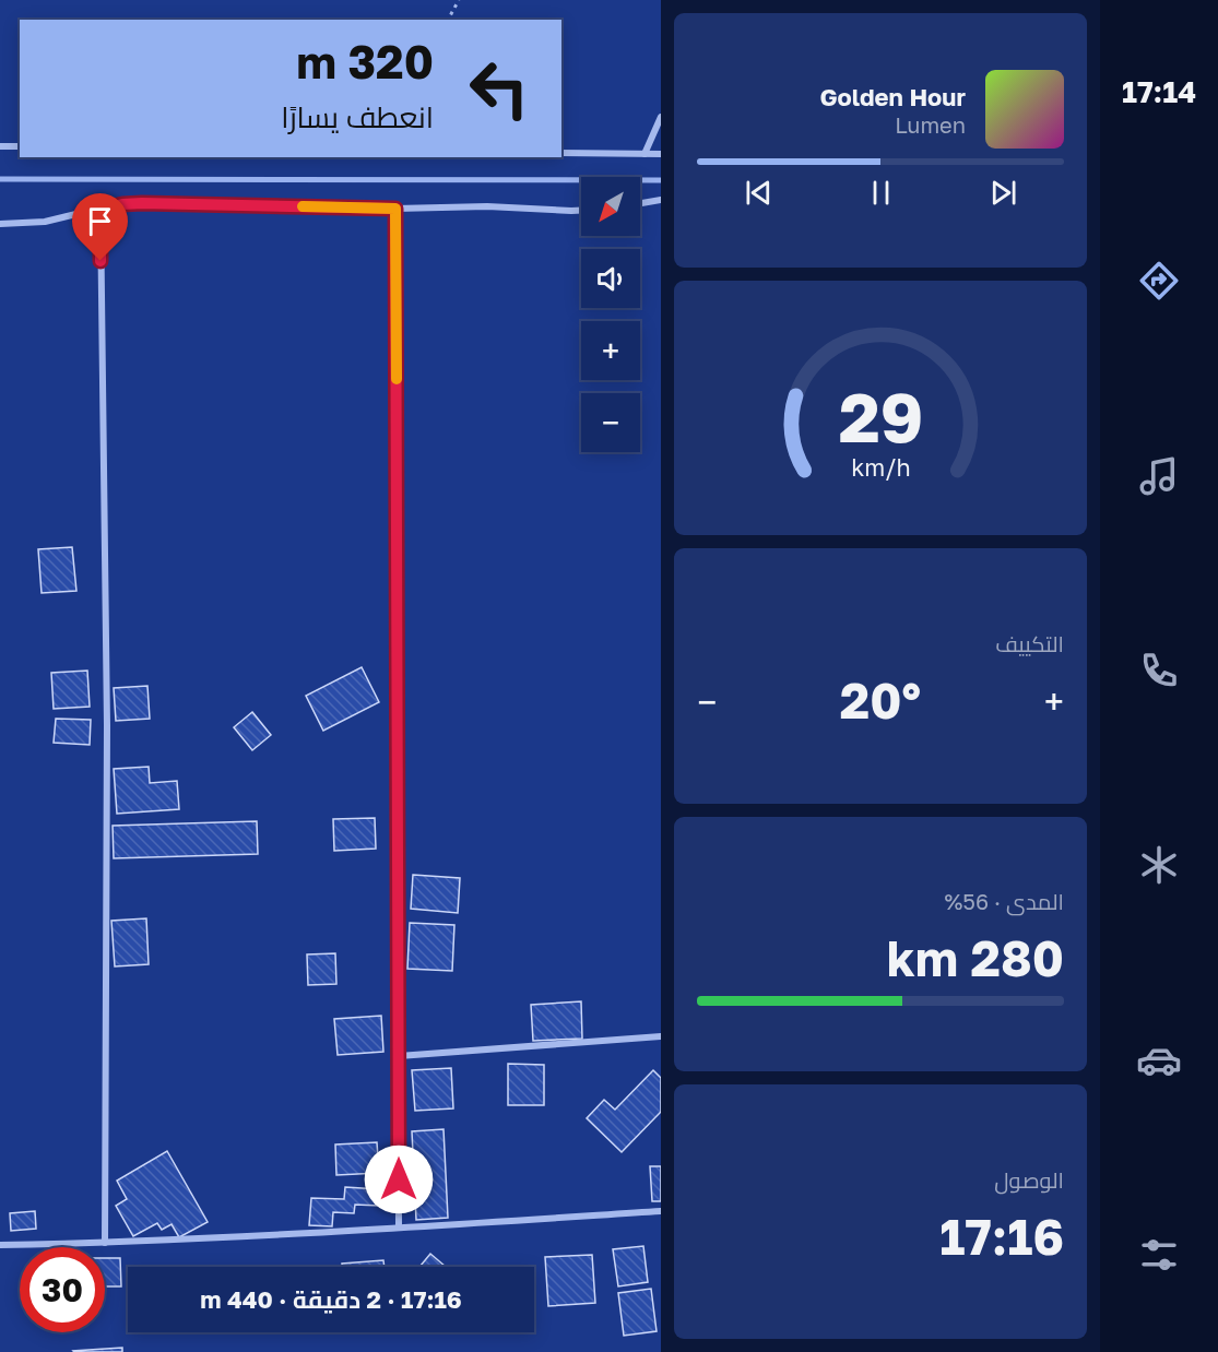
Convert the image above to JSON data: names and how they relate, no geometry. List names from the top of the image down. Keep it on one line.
{"north":"bottom left","page":{"tabs":"17:14","turn":["320 m","انعطف يسارًا"],"song":["Golden Hour","Lumen"],"map_buttons":["+","−"],"tile":["التكييف",["المدى · 56%","280 km"],["الوصول","17:16"]],"heat":["−","20°","+"],"limit":"30","trip":"17:16 · 2 دقيقة · 440 m","gauge":["29","km/h"]}}
